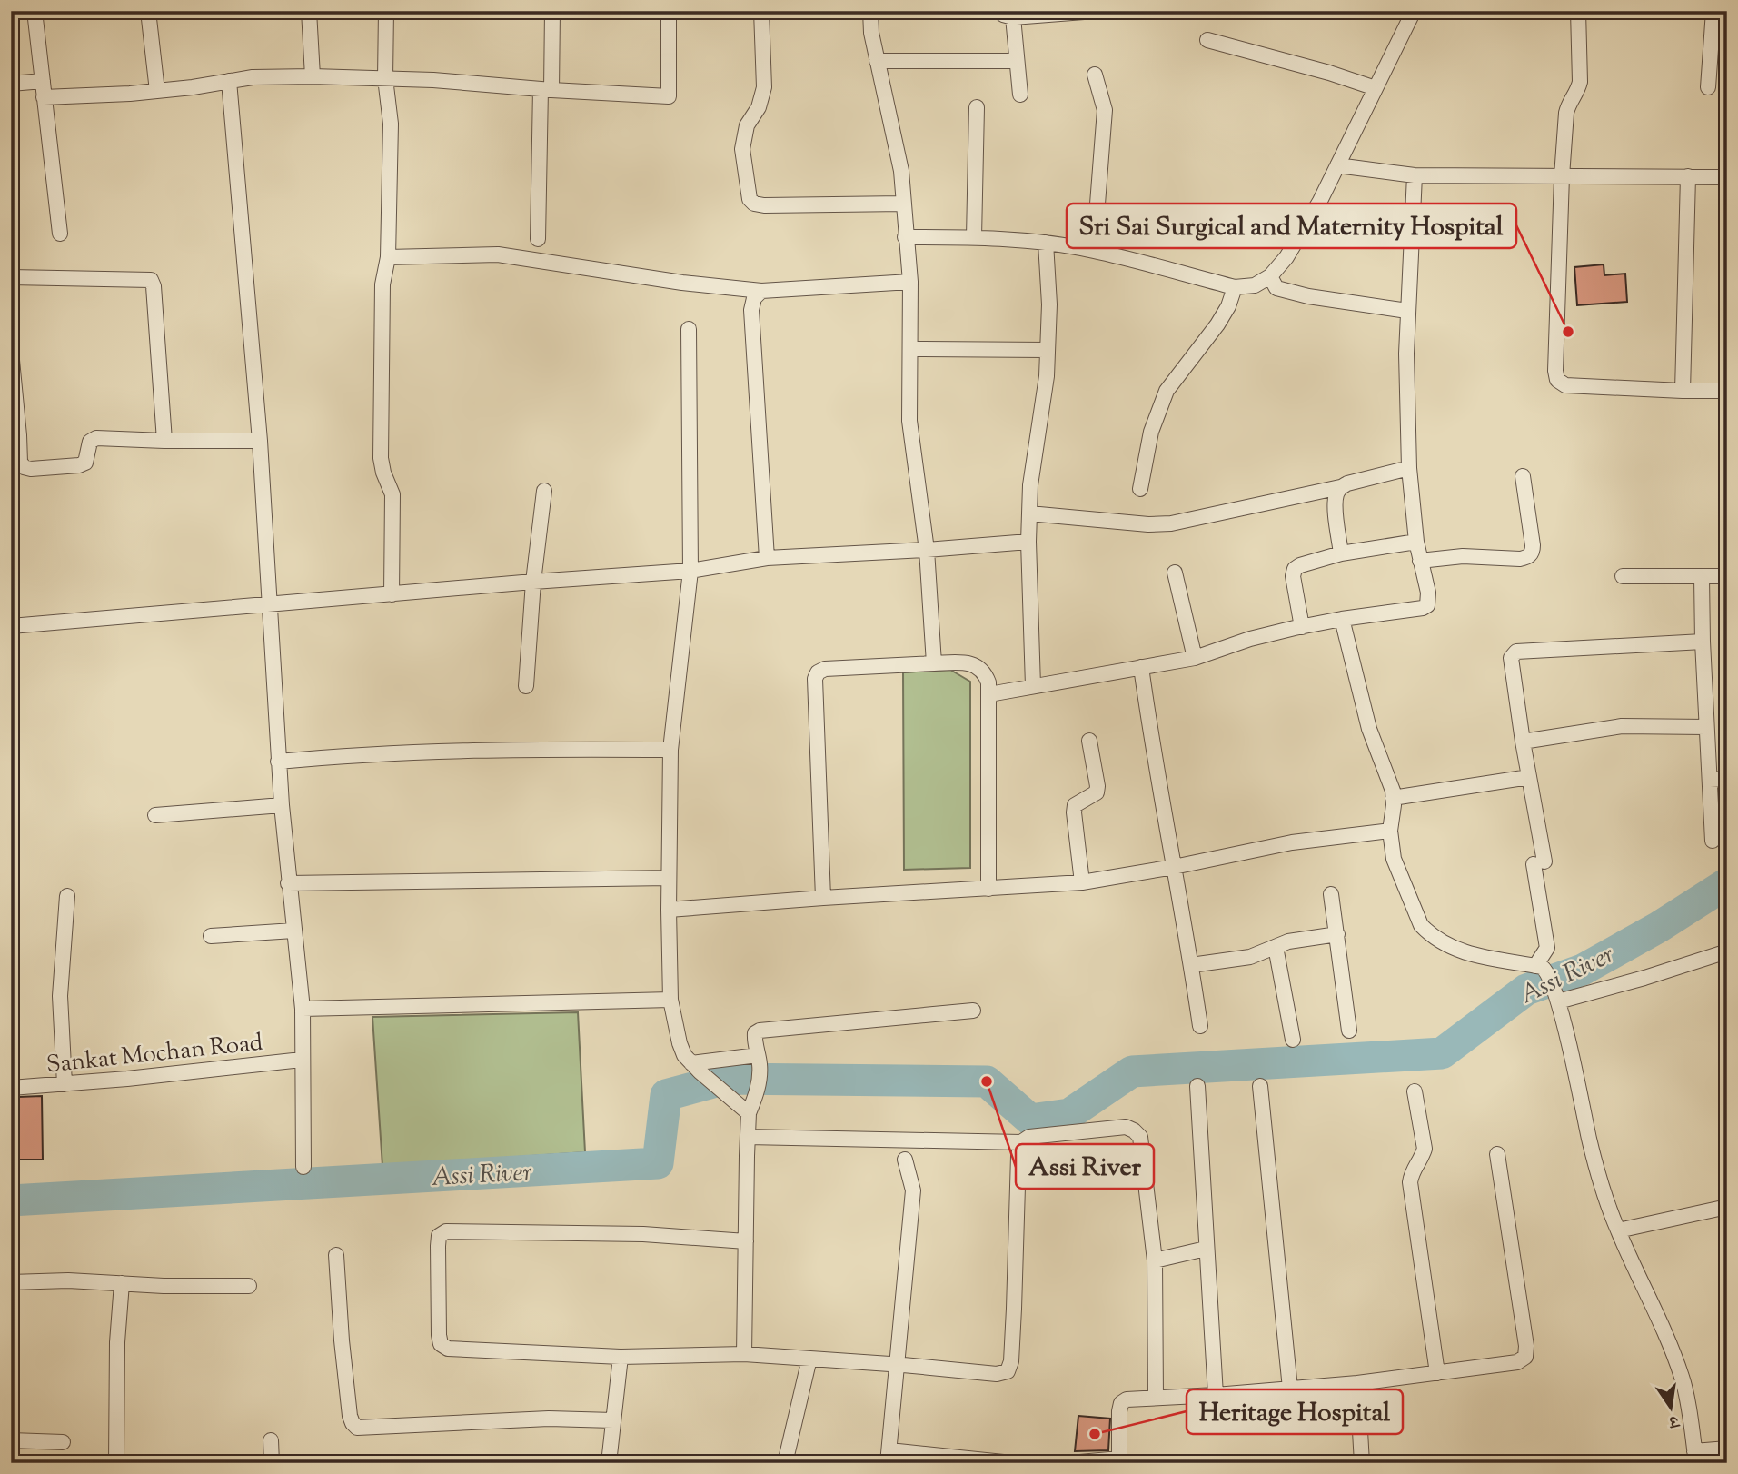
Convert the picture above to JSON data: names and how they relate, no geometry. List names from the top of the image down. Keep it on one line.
{"streets":{"street":["Sankat Mochan Road"]},"water":["Assi River"],"places":["Sri Sai Surgical and Maternity Hospital","Assi River","Heritage Hospital"],"north":"bottom"}
